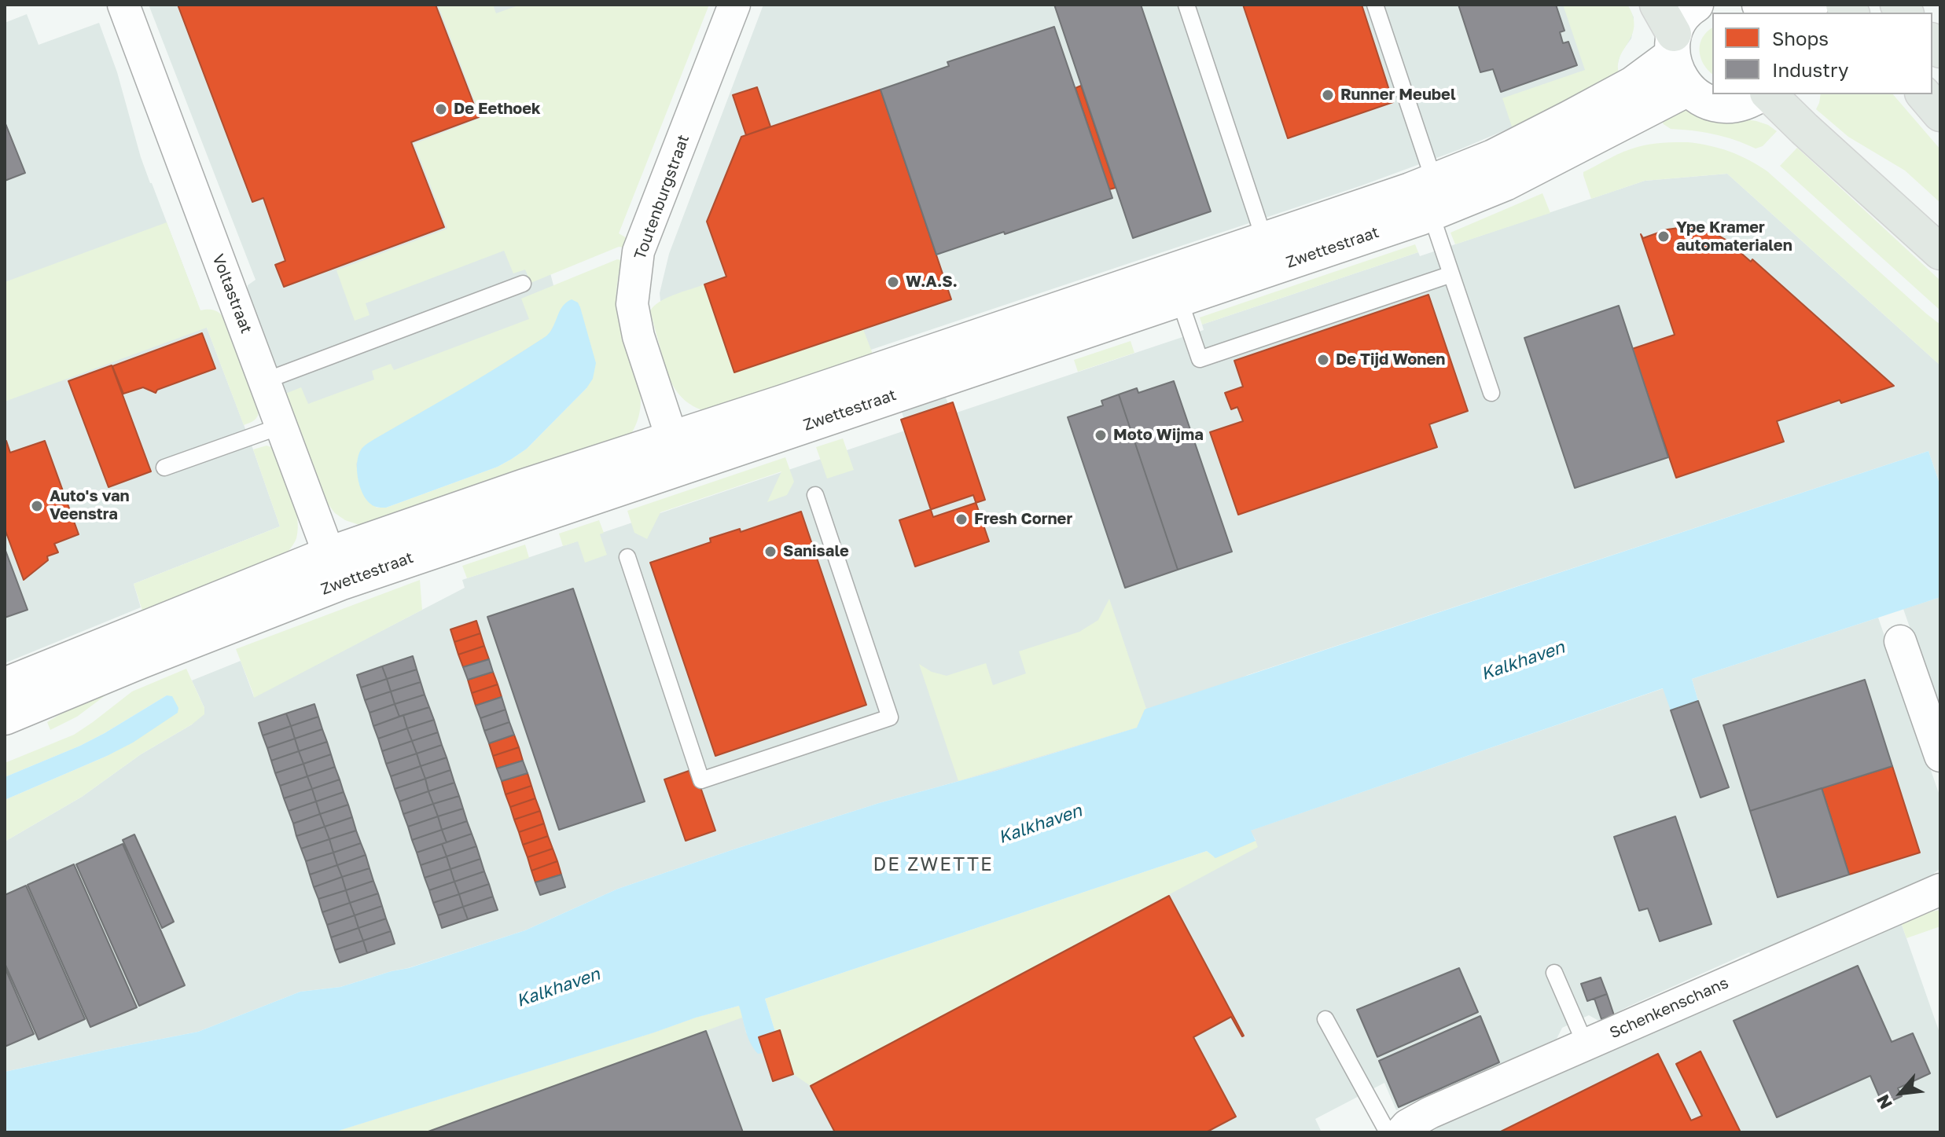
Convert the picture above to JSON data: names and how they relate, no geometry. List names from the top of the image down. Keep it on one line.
{"streets":{"street":["Toutenburgstraat","Zwettestraat","Voltastraat","Schenkenschans"]},"crossings":[["Toutenburgstraat","Zwettestraat"],["Zwettestraat","Voltastraat"]],"districts":["DE ZWETTE"],"water":["Kalkhaven"],"places":["Runner Meubel","De Eethoek","Ype Kramer automaterialen","W.A.S.","De Tijd Wonen","Moto Wijma","Auto's van Veenstra","Fresh Corner","Sanisale"],"legend":["Shops","Industry"],"north":"bottom left"}
